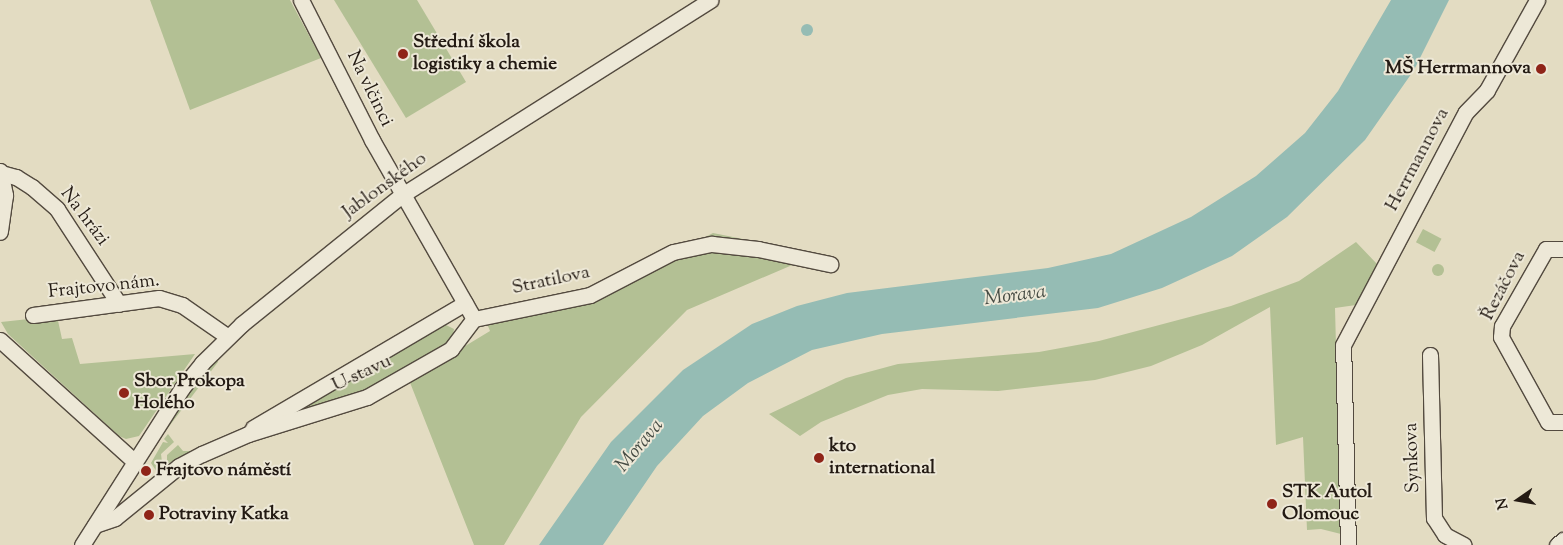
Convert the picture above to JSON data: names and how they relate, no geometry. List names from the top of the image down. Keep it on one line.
{"streets":{"street":["Na vlčinci","Herrmannova","Jablonského","Na hrázi","Stratilova","Řezáčova","Frajtovo nám.","U stavu","Synkova"]},"crossings":[["Na vlčinci","Jablonského"],["Jablonského","Frajtovo nám."],["Jablonského","U stavu"],["Na hrázi","Frajtovo nám."],["Stratilova","U stavu"]],"water":["Morava"],"places":["Střední škola logistiky a chemie","MŠ Herrmannova","Sbor Prokopa Holého","kto international","Frajtovo náměstí","STK Autol Olomouc","Potraviny Katka"],"north":"left"}
